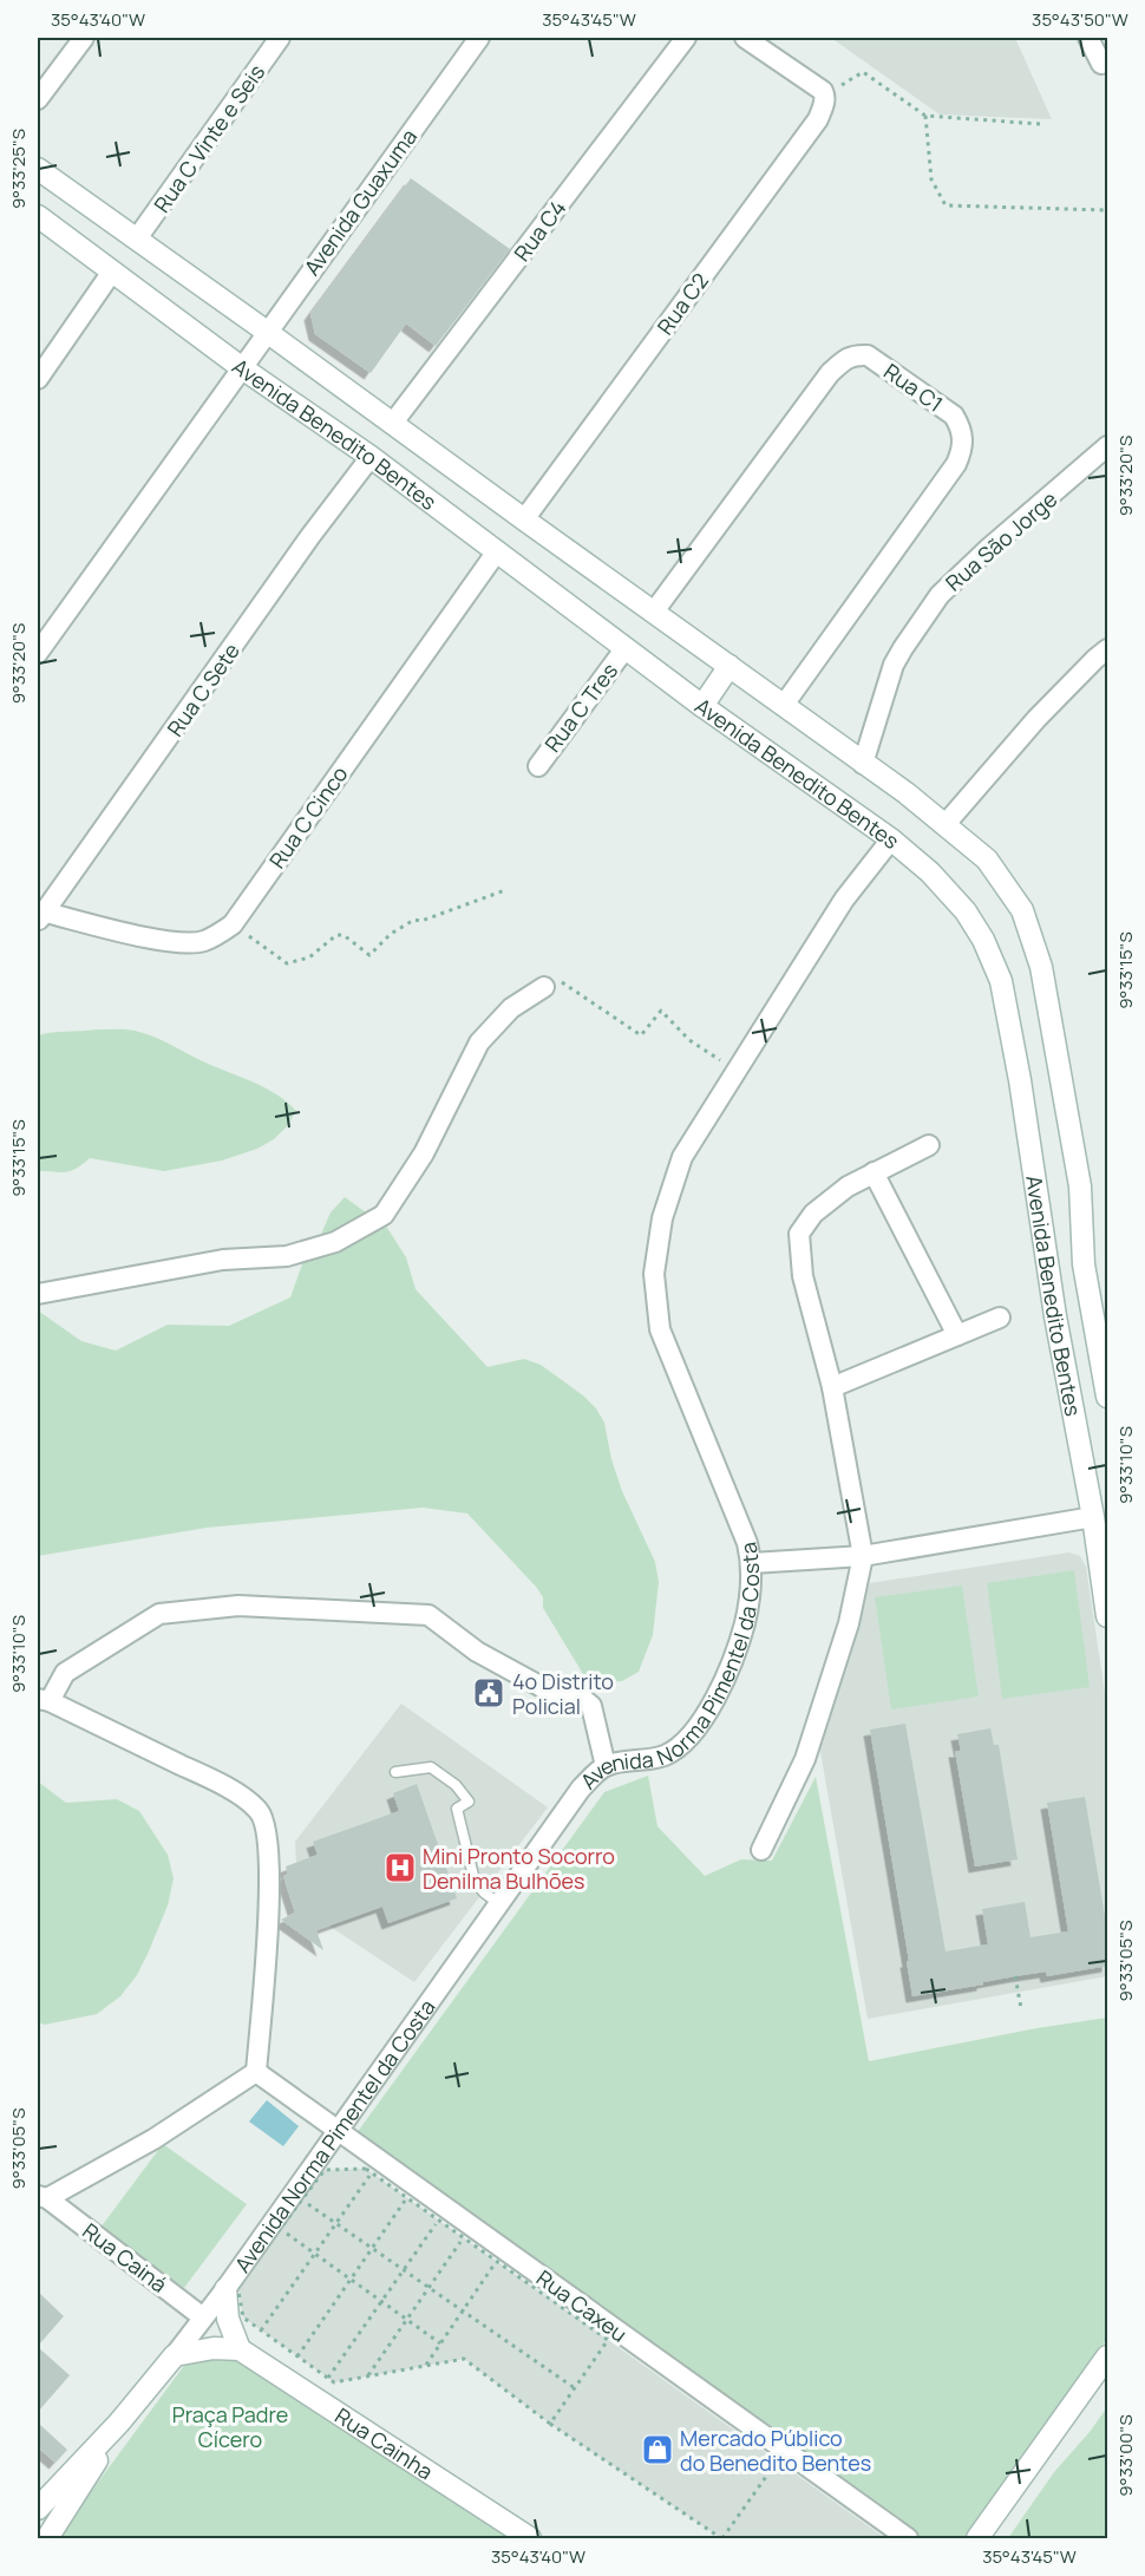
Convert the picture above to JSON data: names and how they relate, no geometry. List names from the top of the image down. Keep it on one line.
{"streets":{"street":["Rua C Vinte e Seis","Avenida Guaxuma","Rua C4","Rua C2","Rua C1","Avenida Benedito Bentes","Rua São Jorge","Rua C Sete","Rua C Tres","Rua C Cinco","Avenida Norma Pimentel da Costa","Rua Cainá","Rua Caxeu","Rua Cainha"]},"crossings":[["Rua C Vinte e Seis","Avenida Benedito Bentes"],["Avenida Guaxuma","Avenida Benedito Bentes"],["Rua C4","Avenida Benedito Bentes"],["Rua C2","Avenida Benedito Bentes"],["Rua C1","Avenida Benedito Bentes"],["Avenida Benedito Bentes","Rua São Jorge"],["Avenida Benedito Bentes","Rua C Sete"],["Avenida Benedito Bentes","Rua C Tres"],["Avenida Benedito Bentes","Rua C Cinco"],["Avenida Benedito Bentes","Avenida Norma Pimentel da Costa"],["Rua C Sete","Rua C Cinco"],["Avenida Norma Pimentel da Costa","Rua Cainá"],["Avenida Norma Pimentel da Costa","Rua Caxeu"]],"parks":["Praça Padre Cícero"],"places":{"public building":["4o Distrito Policial"],"hospital":["Mini Pronto Socorro Denilma Bulhões"],"shop":["Mercado Público do Benedito Bentes"]},"coordinates":["35°43'40\"W","35°43'45\"W","35°43'50\"W","9°33'25\"S","9°33'20\"S","9°33'15\"S","9°33'10\"S","9°33'05\"S","9°33'00\"S"]}
